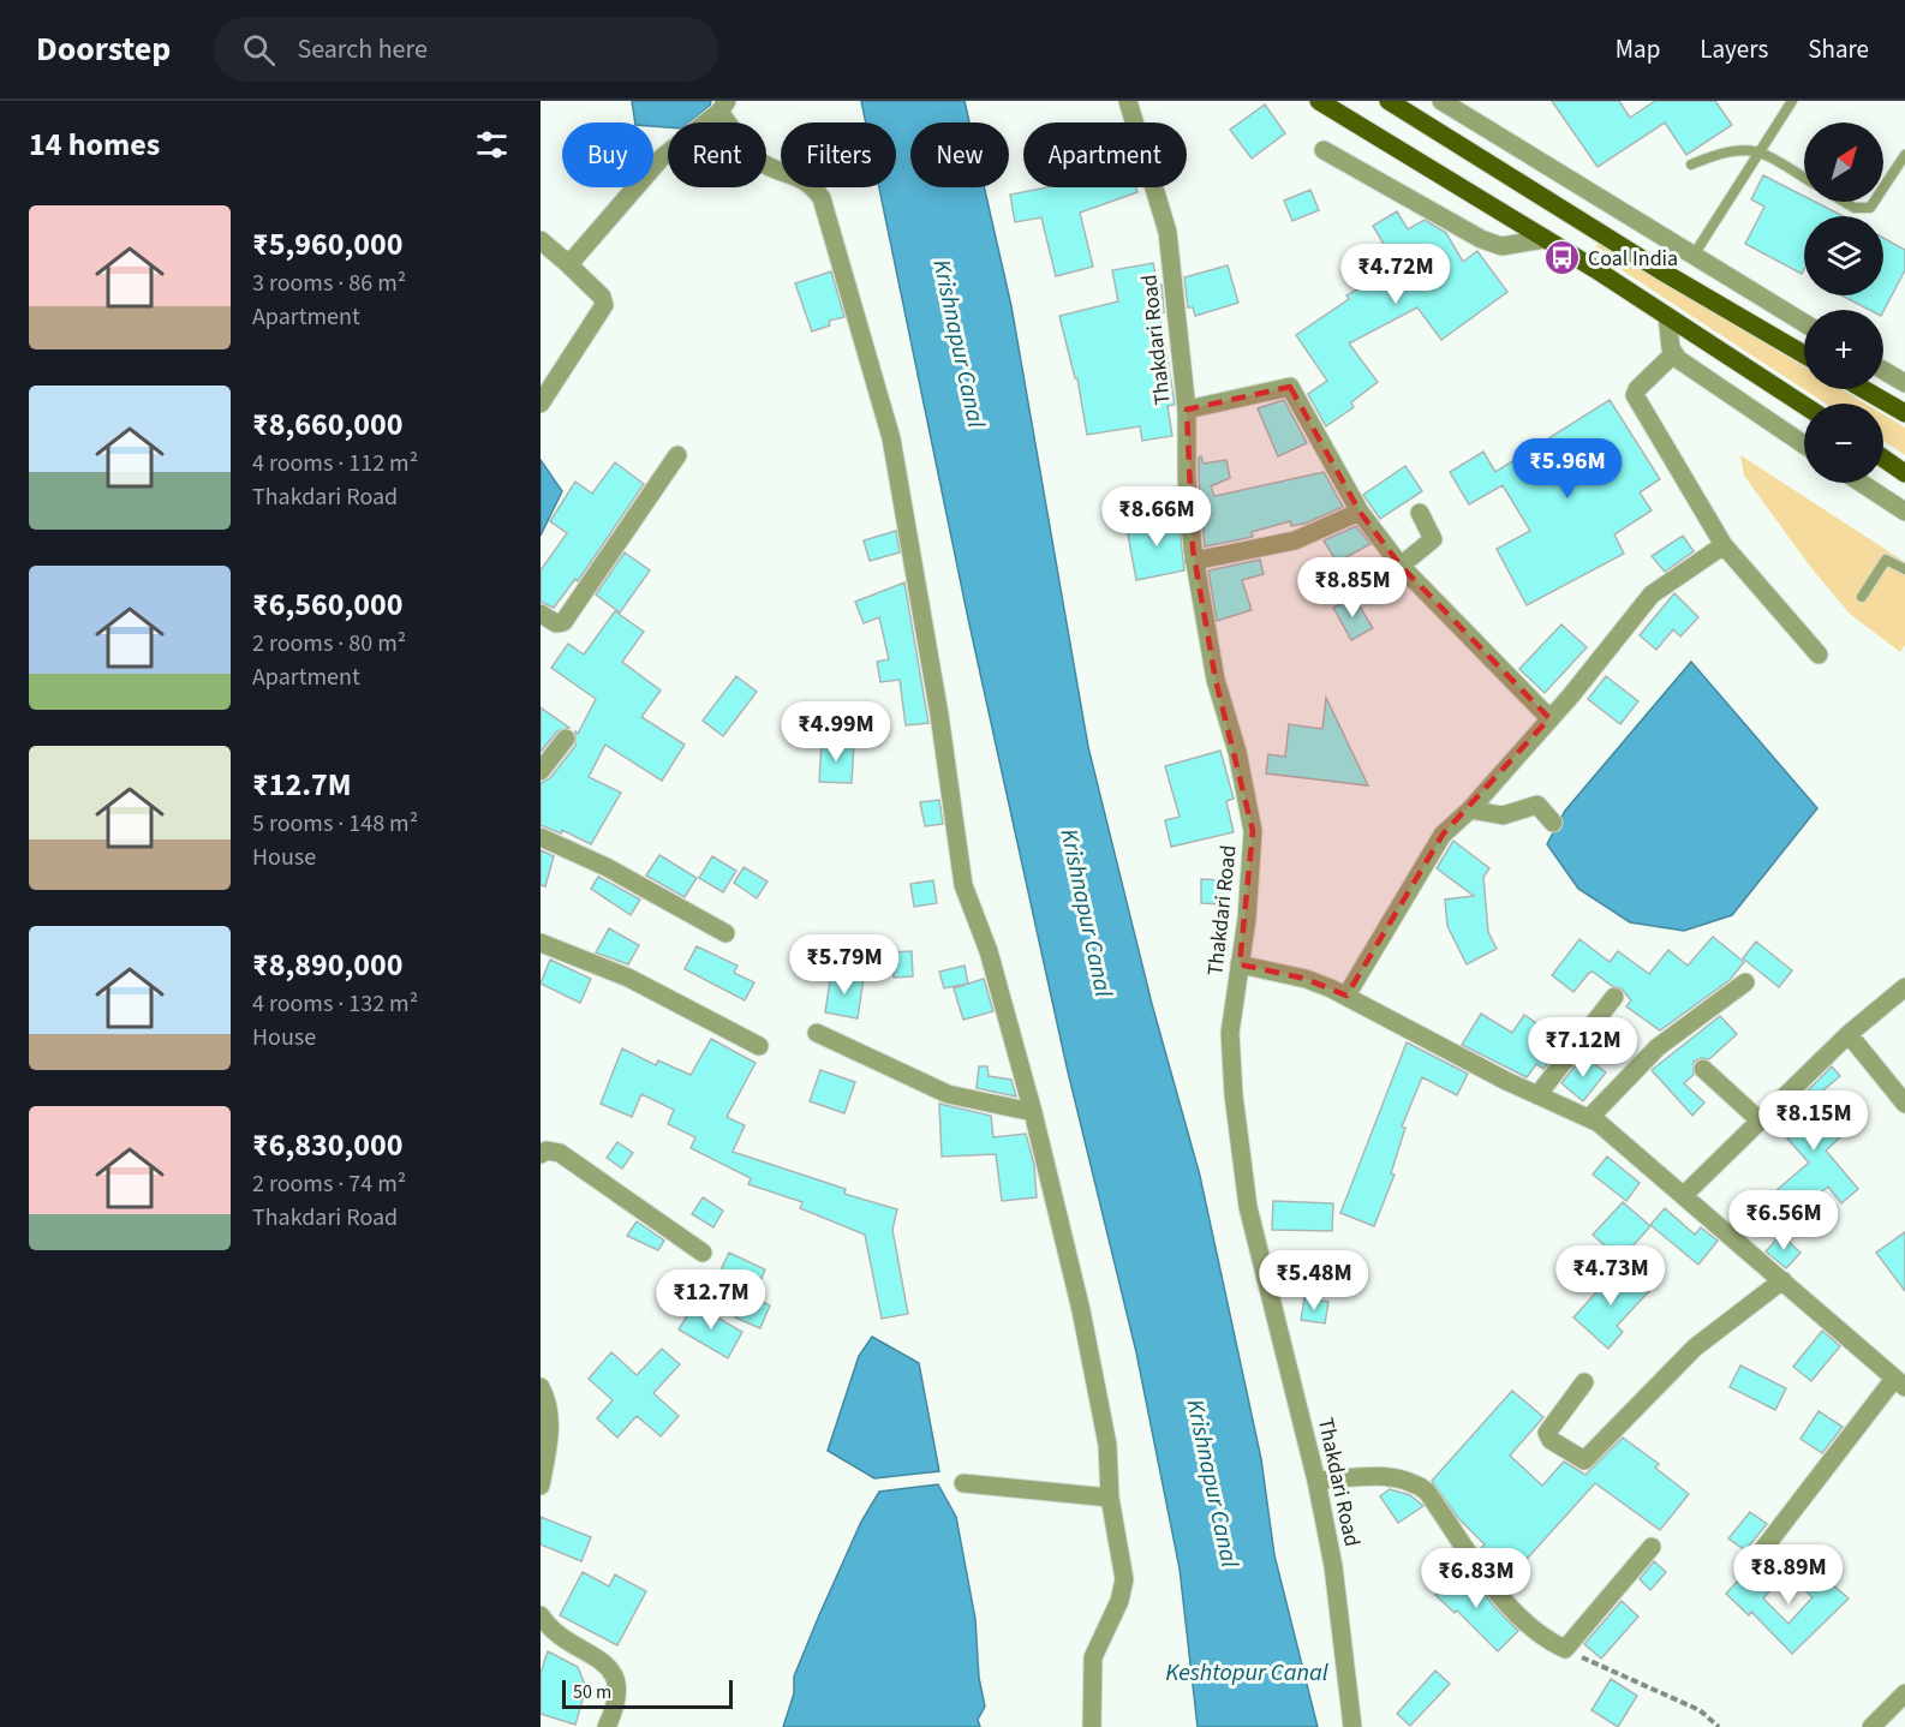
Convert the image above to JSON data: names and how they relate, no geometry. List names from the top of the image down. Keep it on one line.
{"streets":{"street":["Thakdari Road"]},"water":["Krishnapur Canal","Keshtopur Canal"],"places":{"bus stop":["Coal India"]},"scale_bar":"50 m","north":"top right","page":{"header":"Doorstep","search":"Search here","nav":["Map","Layers","Share"],"heading":"14 homes","map_buttons":["+","−"],"chip":["Buy","Rent","Filters","New","Apartment"],"list":[{"name":"₹5,960,000","note":"3 rooms · 86 m² · Apartment"},{"name":"₹8,660,000","note":"4 rooms · 112 m² · Thakdari Road"},{"name":"₹6,560,000","note":"2 rooms · 80 m² · Apartment"},{"name":"₹12.7M","note":"5 rooms · 148 m² · House"},{"name":"₹8,890,000","note":"4 rooms · 132 m² · House"},{"name":"₹6,830,000","note":"2 rooms · 74 m² · Thakdari Road"}],"price":["₹4.72M","₹5.96M","₹8.66M","₹8.85M","₹4.99M","₹5.79M","₹7.12M","₹8.15M","₹6.56M","₹4.73M","₹5.48M","₹12.7M","₹8.89M","₹6.83M"],"scale":"50 m"}}
